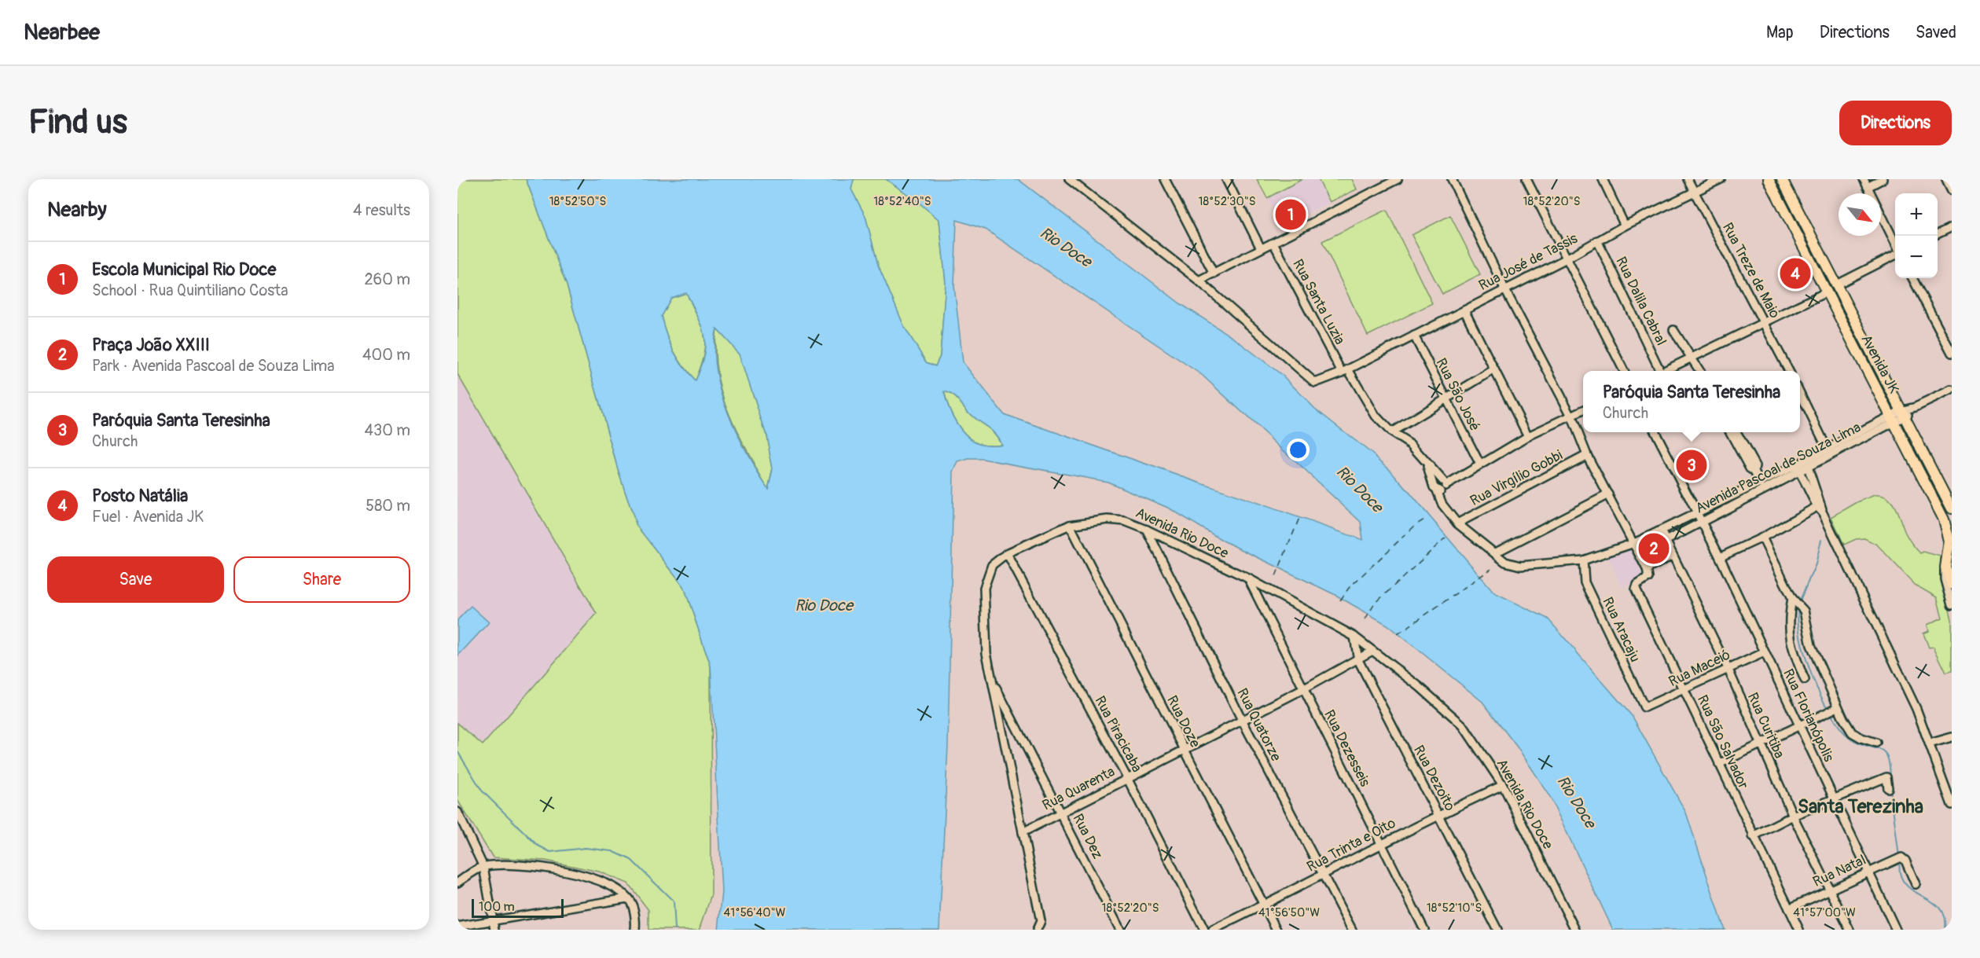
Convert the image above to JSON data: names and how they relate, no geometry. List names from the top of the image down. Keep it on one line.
{"streets":{"main road":["Avenida JK"],"street":["Rua José de Tassis","Rua Treze de Maio","Rua Dalila Cabral","Rua Santa Luzia","Rua São José","Avenida Pascoal de Souza Lima","Rua Virgílio Gobbi","Avenida Rio Doce","Rua Aracaju","Rua Maceió","Rua Florianópolis","Rua Doze","Rua Quatorze","Rua Curitiba","Rua Piracicaba","Rua São Salvador","Rua Dezesseis","Rua Dezoito","Rua Quarenta","Rua Dez","Rua Trinta e Oito","Rua Natal"]},"crossings":[["Rua José de Tassis","Rua Treze de Maio"],["Rua José de Tassis","Rua Dalila Cabral"],["Rua José de Tassis","Rua Santa Luzia"],["Rua José de Tassis","Rua São José"],["Avenida JK","Avenida Pascoal de Souza Lima"],["Avenida Pascoal de Souza Lima","Rua Aracaju"],["Avenida Pascoal de Souza Lima","Rua Florianópolis"],["Avenida Pascoal de Souza Lima","Rua Curitiba"],["Avenida Rio Doce","Rua Doze"],["Avenida Rio Doce","Rua Quatorze"],["Avenida Rio Doce","Rua Piracicaba"],["Avenida Rio Doce","Rua Dezesseis"],["Avenida Rio Doce","Rua Dezoito"],["Avenida Rio Doce","Rua Quarenta"],["Avenida Rio Doce","Rua Dez"],["Avenida Rio Doce","Rua Trinta e Oito"],["Rua Aracaju","Rua Maceió"],["Rua Maceió","Rua Florianópolis"],["Rua Maceió","Rua Curitiba"],["Rua Maceió","Rua São Salvador"],["Rua Florianópolis","Rua Natal"],["Rua Doze","Rua Quarenta"],["Rua Doze","Rua Trinta e Oito"],["Rua Quatorze","Rua Quarenta"],["Rua Quatorze","Rua Trinta e Oito"],["Rua Curitiba","Rua Natal"],["Rua Piracicaba","Rua Quarenta"],["Rua São Salvador","Rua Natal"],["Rua Dezesseis","Rua Quarenta"],["Rua Dezesseis","Rua Trinta e Oito"],["Rua Dezoito","Rua Quarenta"],["Rua Dezoito","Rua Trinta e Oito"],["Rua Quarenta","Rua Dez"]],"districts":["Santa Terezinha"],"water":["Rio Doce"],"scale_bar":"100 m","north":"bottom right","page":{"header":"Nearbee","nav":["Map","Directions","Saved"],"buttons":["Directions",["Save","Share"]],"title":"Find us","heading":["Nearby","4 results"],"map_buttons":["+","−"],"pins":["1","4","3","2"],"list":[{"mark":"1","name":"Escola Municipal Rio Doce","note":"School · Rua Quintiliano Costa","value":"260 m"},{"mark":"2","name":"Praça João XXIII","note":"Park · Avenida Pascoal de Souza Lima","value":"400 m"},{"mark":"3","name":"Paróquia Santa Teresinha","note":"Church","value":"430 m"},{"mark":"4","name":"Posto Natália","note":"Fuel · Avenida JK","value":"580 m"}],"popup":["Paróquia Santa Teresinha","Church"],"scale":"100 m"},"coordinates":["18°52'50\"S","18°52'40\"S","18°52'30\"S","18°52'20\"S","18°52'10\"S","41°56'40\"W","41°56'50\"W","41°57'00\"W"]}
